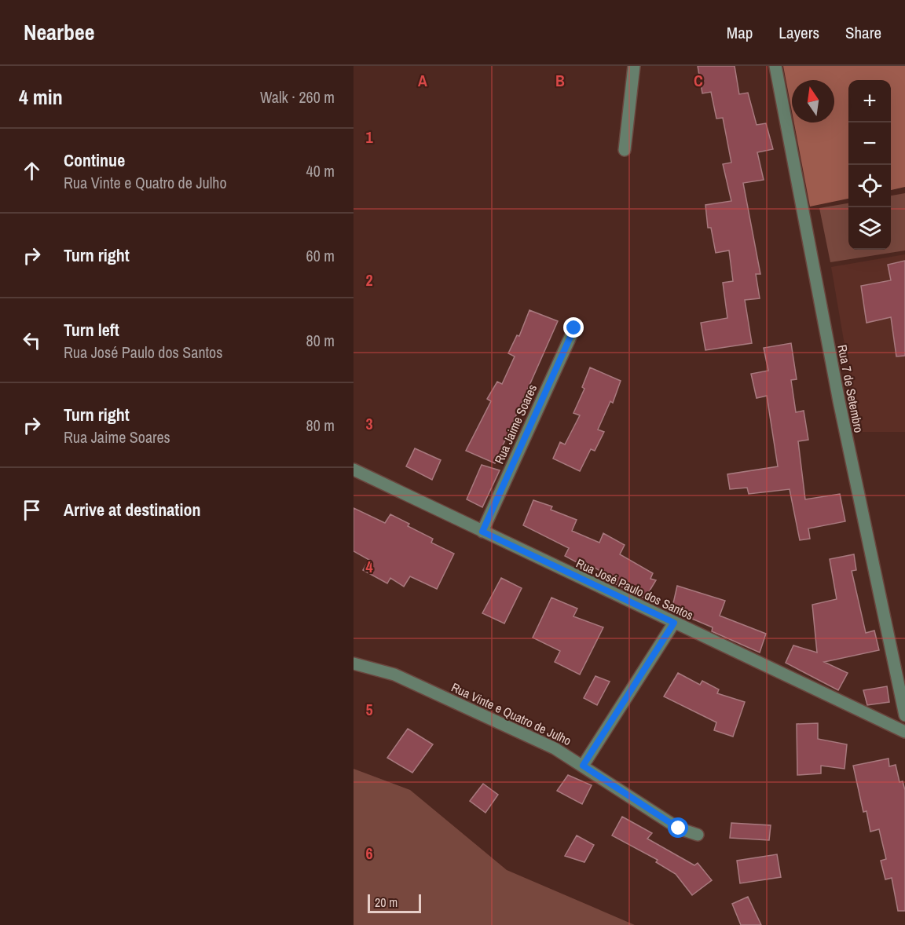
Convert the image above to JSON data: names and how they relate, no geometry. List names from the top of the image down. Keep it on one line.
{"streets":{"street":["Rua 7 de Setembro","Rua Jaime Soares","Rua José Paulo dos Santos","Rua Vinte e Quatro de Julho"]},"crossings":[["Rua Jaime Soares","Rua José Paulo dos Santos"]],"scale_bar":"20 m","north":"top","page":{"header":"Nearbee","nav":["Map","Layers","Share"],"heading":["4 min","Walk · 260 m"],"map_buttons":["+","−"],"list":[["Continue","Rua Vinte e Quatro de Julho","40 m"],["Turn right","60 m"],["Turn left","Rua José Paulo dos Santos","80 m"],["Turn right","Rua Jaime Soares","80 m"],"Arrive at destination"],"scale":"20 m"},"grid":{"columns":["A","B","C"],"rows":["1","2","3","4","5","6"]}}
